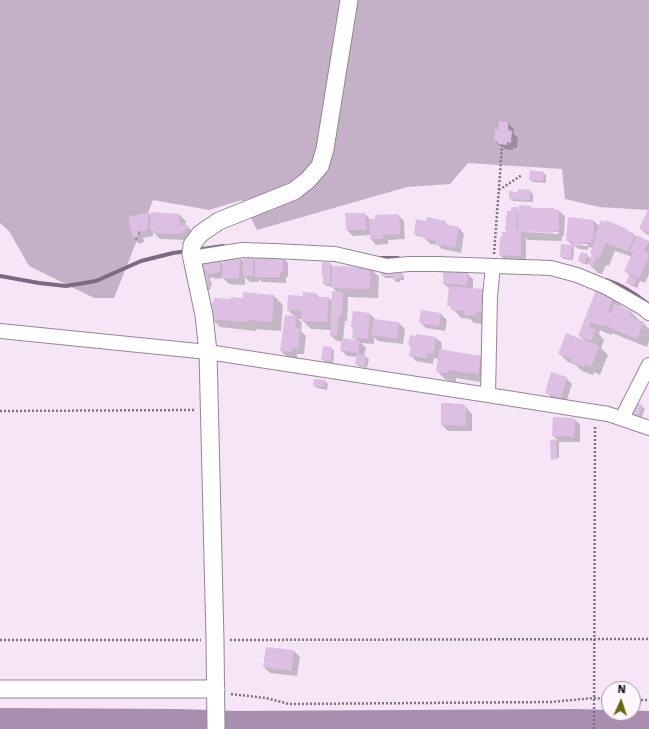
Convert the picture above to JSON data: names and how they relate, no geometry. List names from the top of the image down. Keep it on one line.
{"north":"top"}
